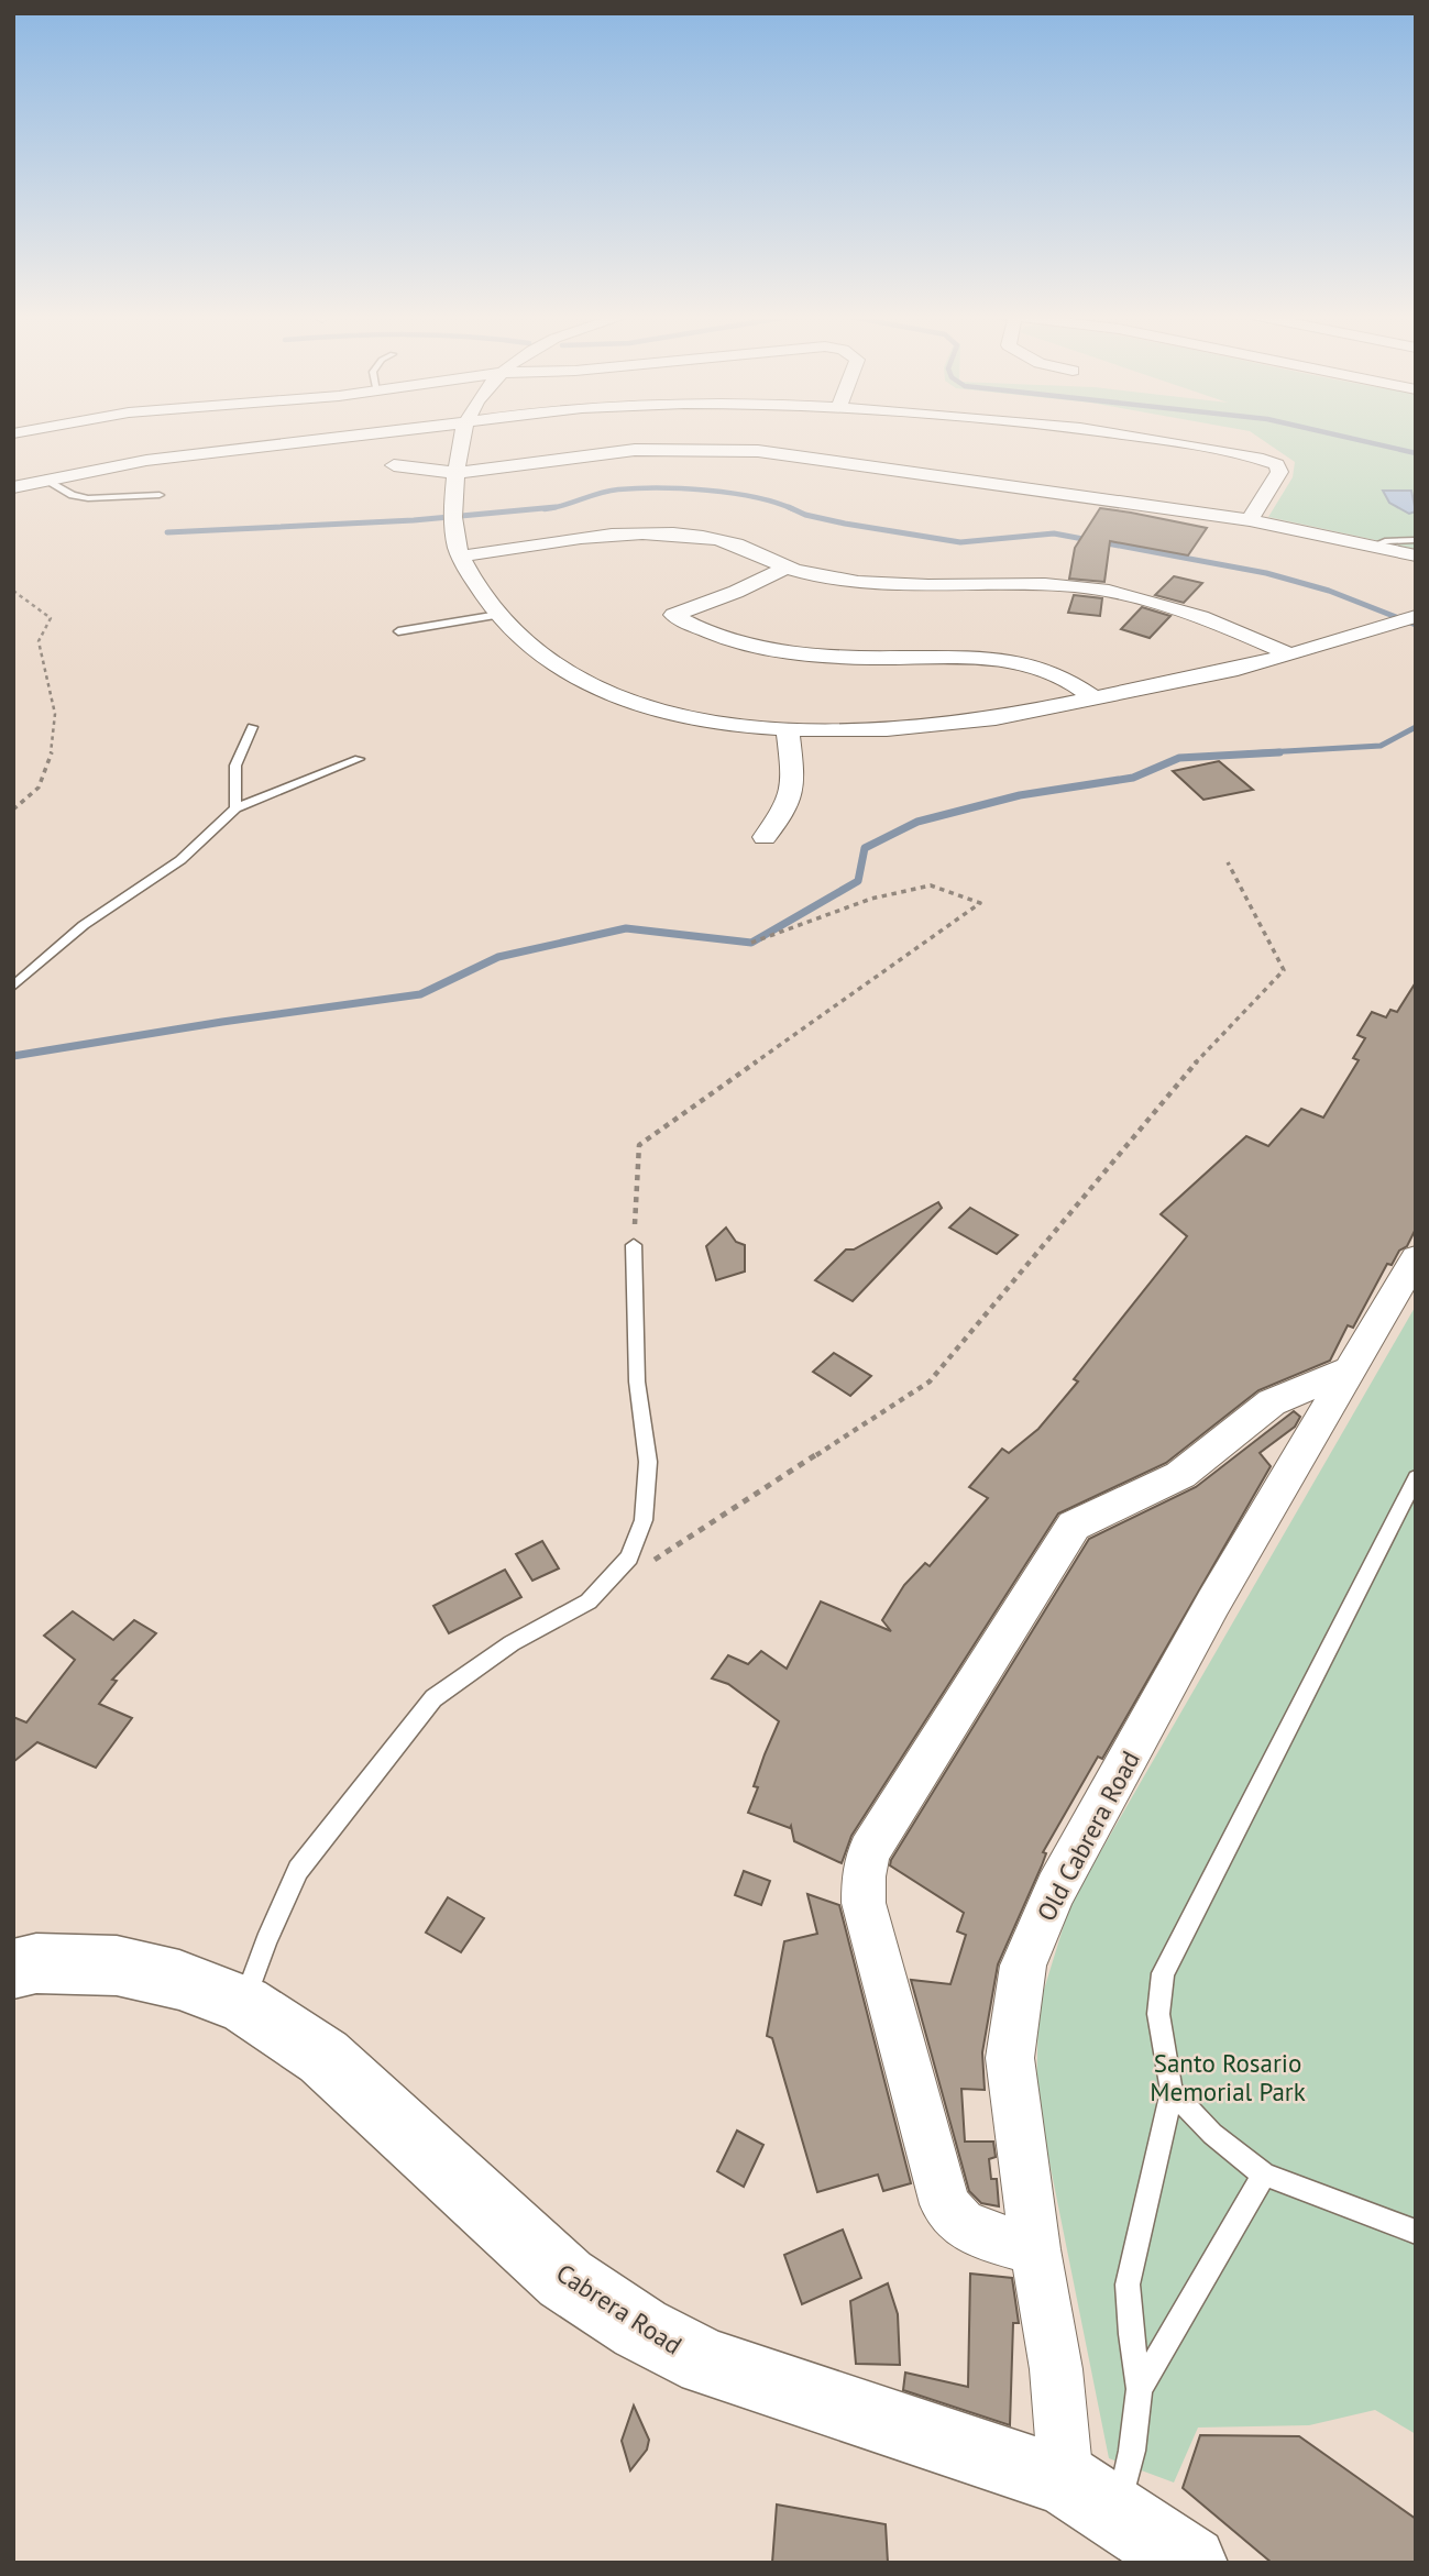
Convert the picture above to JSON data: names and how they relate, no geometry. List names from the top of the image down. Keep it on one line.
{"streets":{"main road":["Cabrera Road"],"street":["Old Cabrera Road"]},"crossings":[["Old Cabrera Road","Cabrera Road"]],"parks":["Santo Rosario Memorial Park"]}
